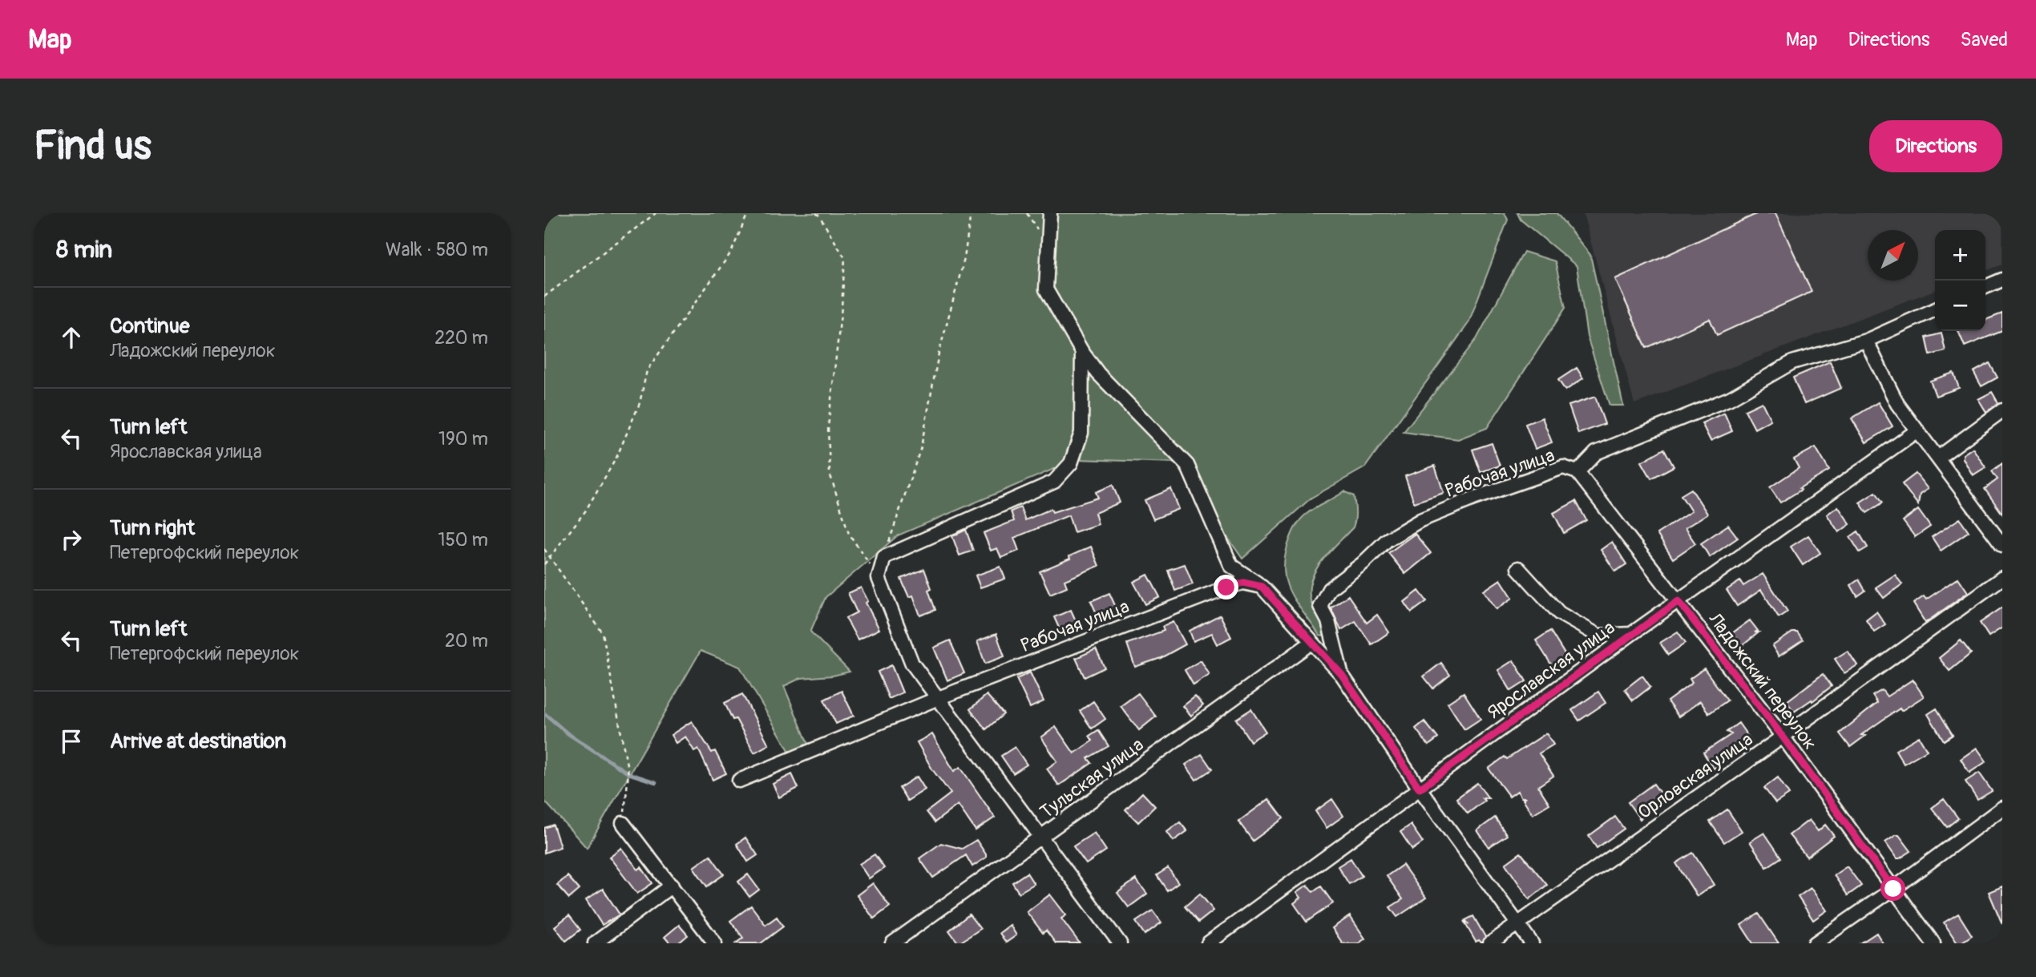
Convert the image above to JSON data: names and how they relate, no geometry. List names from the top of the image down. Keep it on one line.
{"streets":{"street":["Рабочая улица","Ярославская улица","Ладожский переулок","Орловская улица","Тульская улица"]},"crossings":[["Рабочая улица","Ладожский переулок"],["Ярославская улица","Ладожский переулок"],["Ладожский переулок","Орловская улица"]],"north":"top right","page":{"header":"Map","nav":["Map","Directions","Saved"],"buttons":"Directions","title":"Find us","heading":["8 min","Walk · 580 m"],"map_buttons":["+","−"],"list":[["Continue","Ладожский переулок","220 m"],["Turn left","Ярославская улица","190 m"],["Turn right","Петергофский переулок","150 m"],["Turn left","Петергофский переулок","20 m"],"Arrive at destination"]}}
